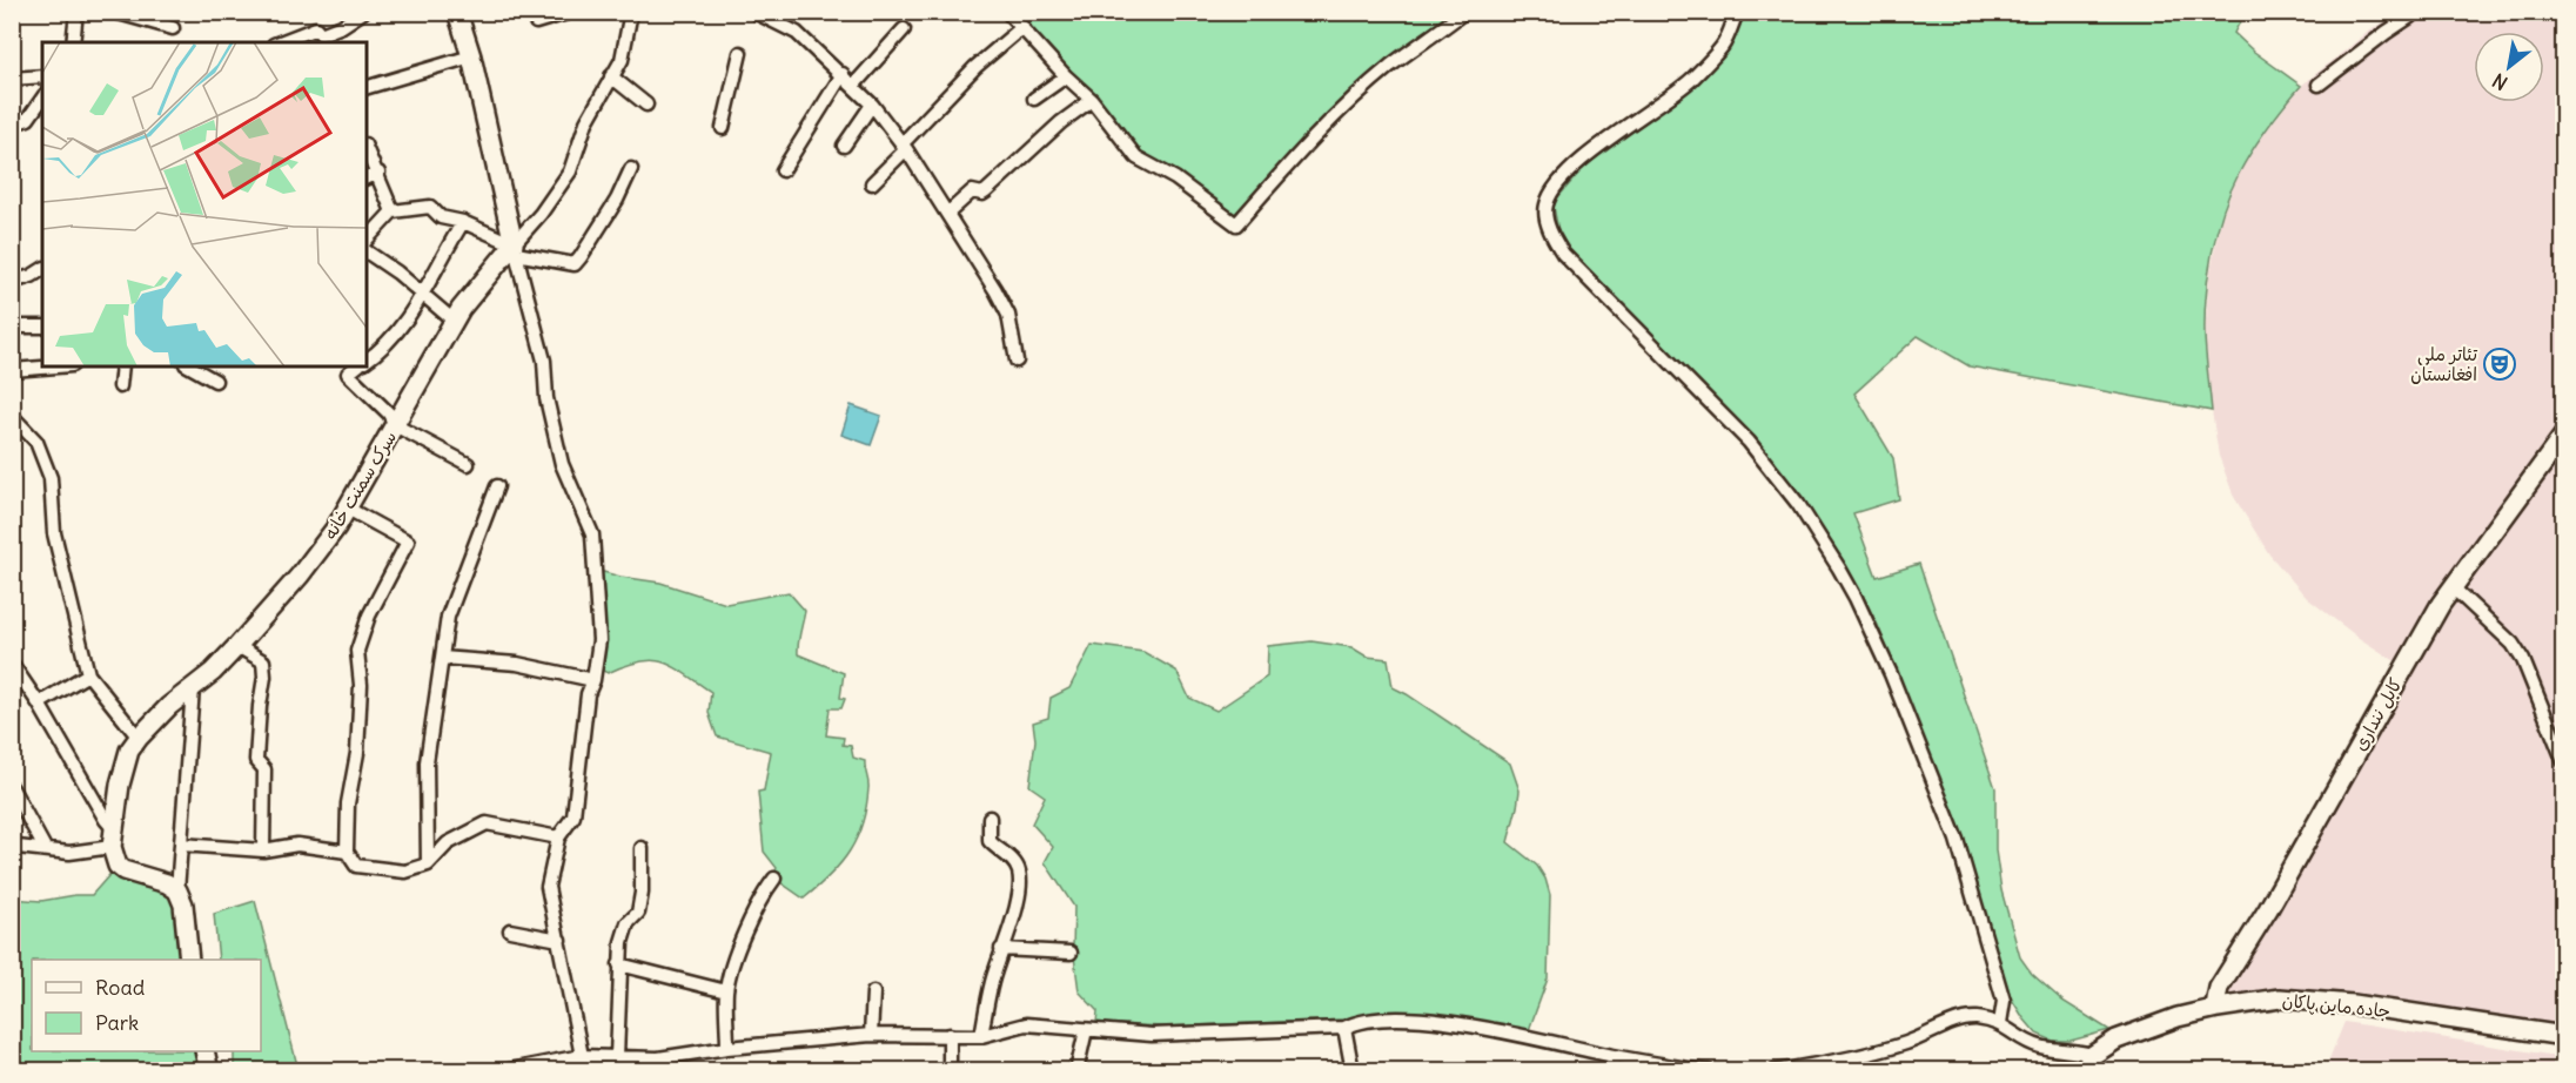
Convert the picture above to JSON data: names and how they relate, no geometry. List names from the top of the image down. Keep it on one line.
{"streets":{"street":["سرک سمنت خانه","کابل ننداری","جاده ماین پاکان"]},"crossings":[["کابل ننداری","جاده ماین پاکان"]],"places":{"theatre":["تئاتر ملی افغانستان"]},"legend":["Road","Park"],"north":"bottom left"}
